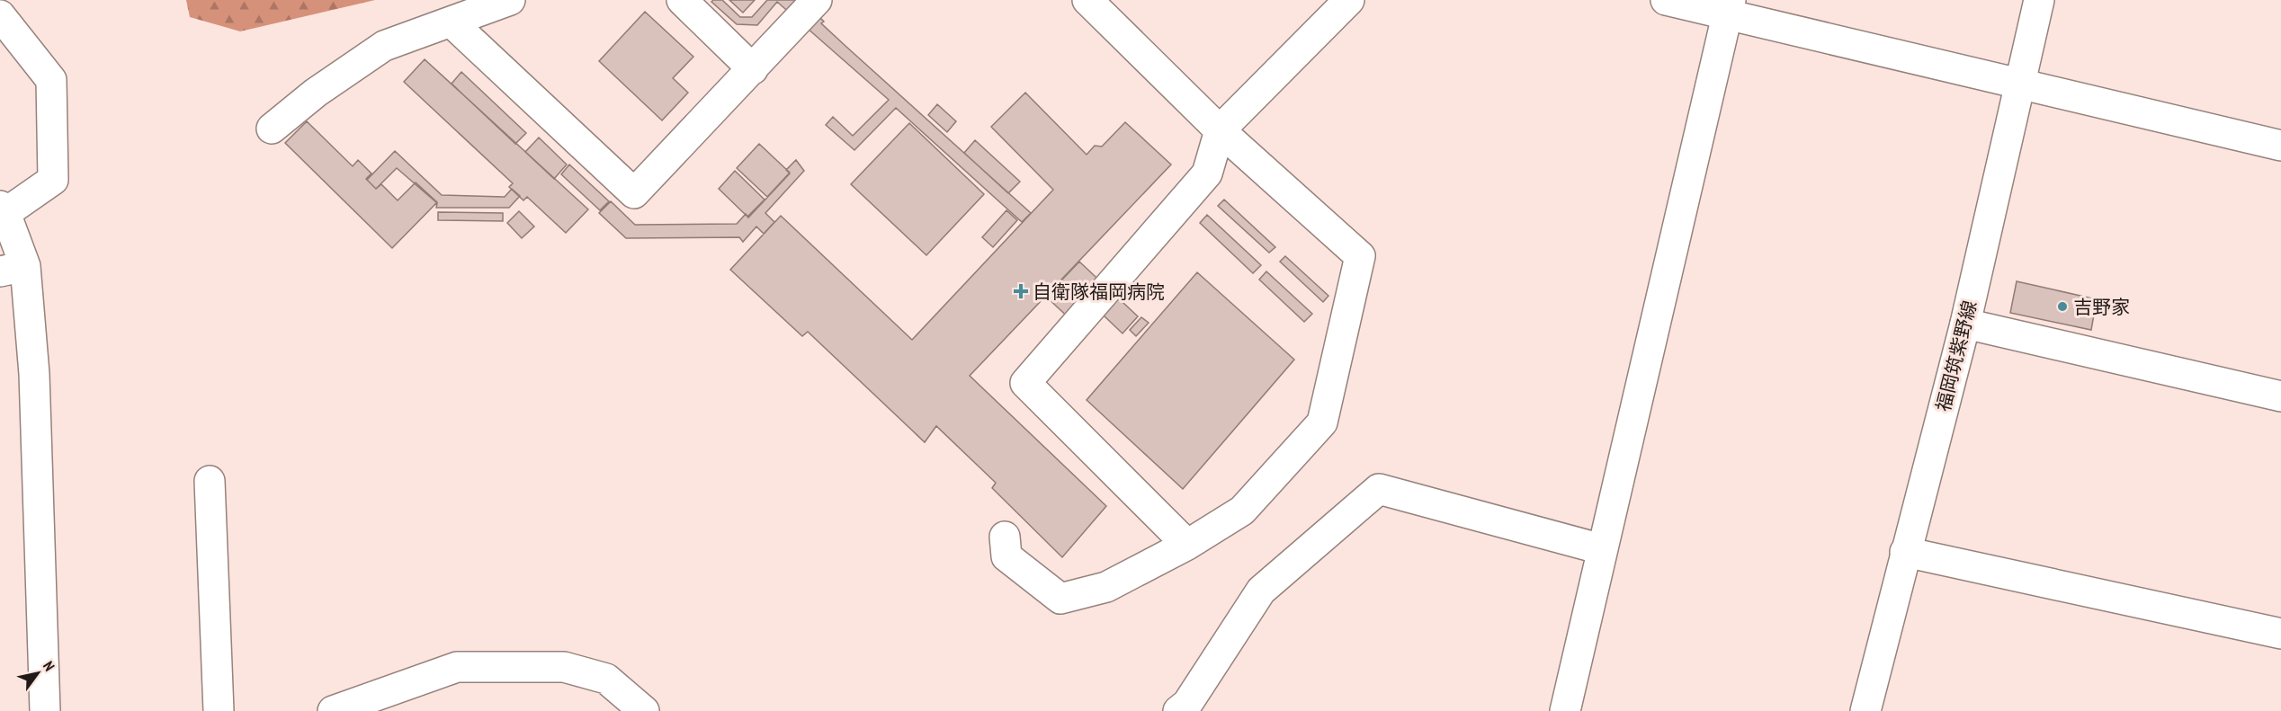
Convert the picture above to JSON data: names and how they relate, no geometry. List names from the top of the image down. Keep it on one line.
{"streets":{"street":["福岡筑紫野線"]},"places":{"health":["自衛隊福岡病院"],"other":["吉野家"]},"north":"top right"}
